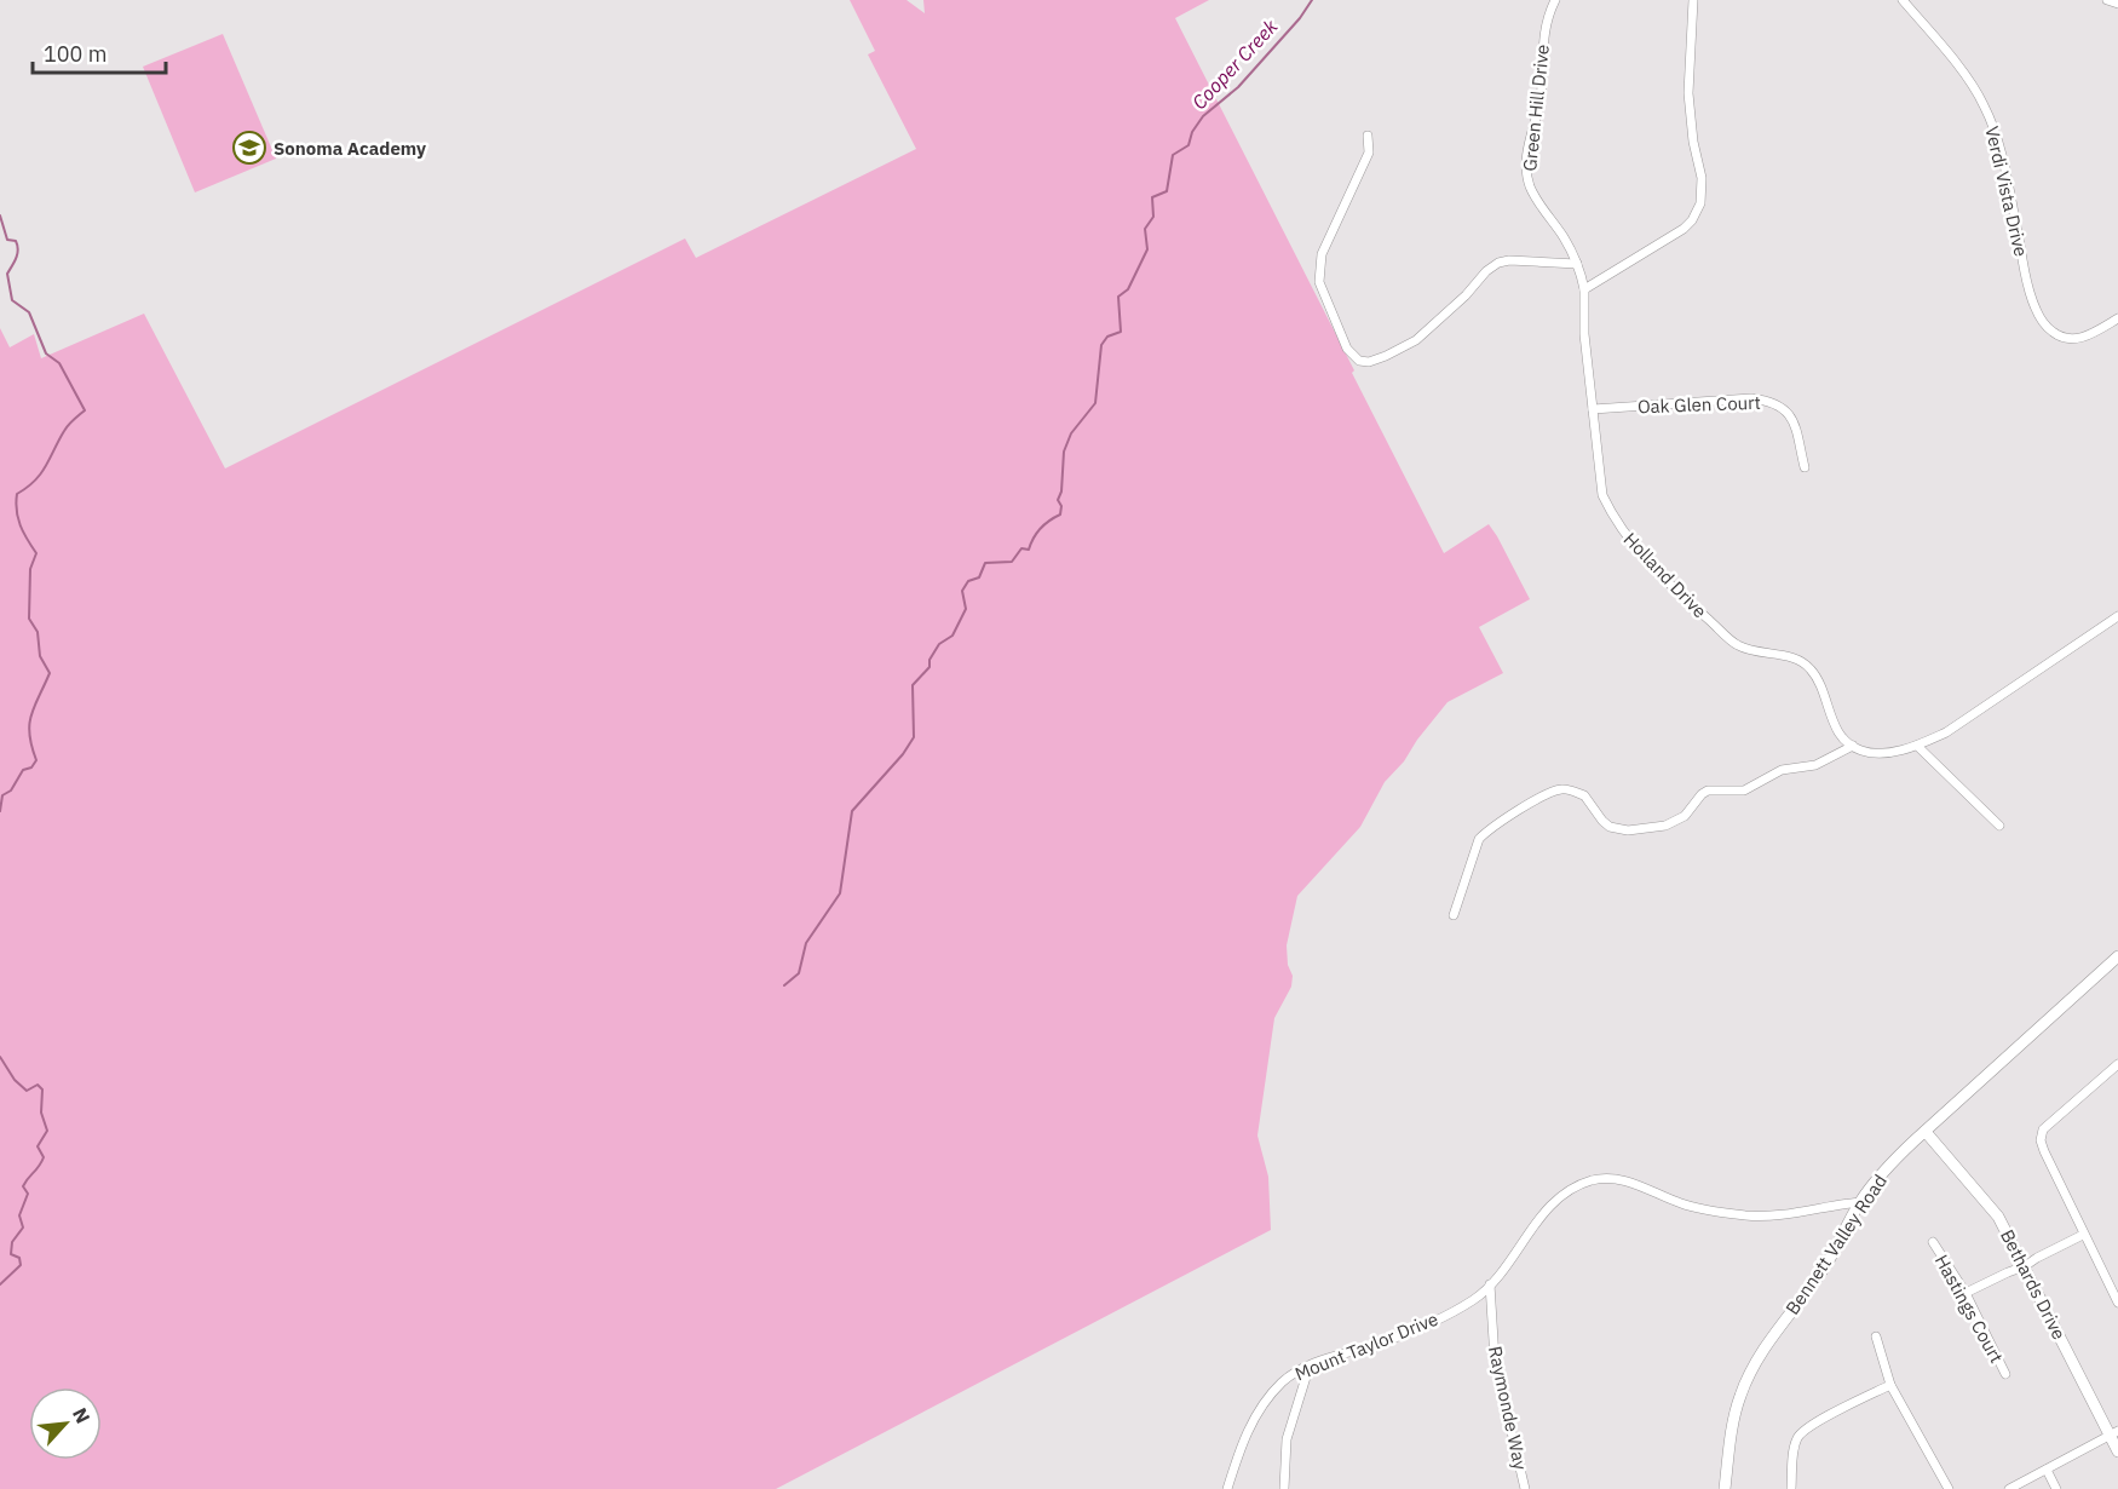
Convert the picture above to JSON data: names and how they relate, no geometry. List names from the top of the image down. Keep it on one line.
{"streets":{"street":["Green Hill Drive","Verdi Vista Drive","Oak Glen Court","Holland Drive","Bennett Valley Road","Bethards Drive","Hastings Court","Mount Taylor Drive","Raymonde Way"]},"crossings":[["Green Hill Drive","Holland Drive"],["Oak Glen Court","Holland Drive"],["Bennett Valley Road","Bethards Drive"],["Bennett Valley Road","Mount Taylor Drive"],["Mount Taylor Drive","Raymonde Way"]],"water":["Cooper Creek"],"places":{"school or university":["Sonoma Academy"]},"scale_bar":"100 m","north":"top right"}
